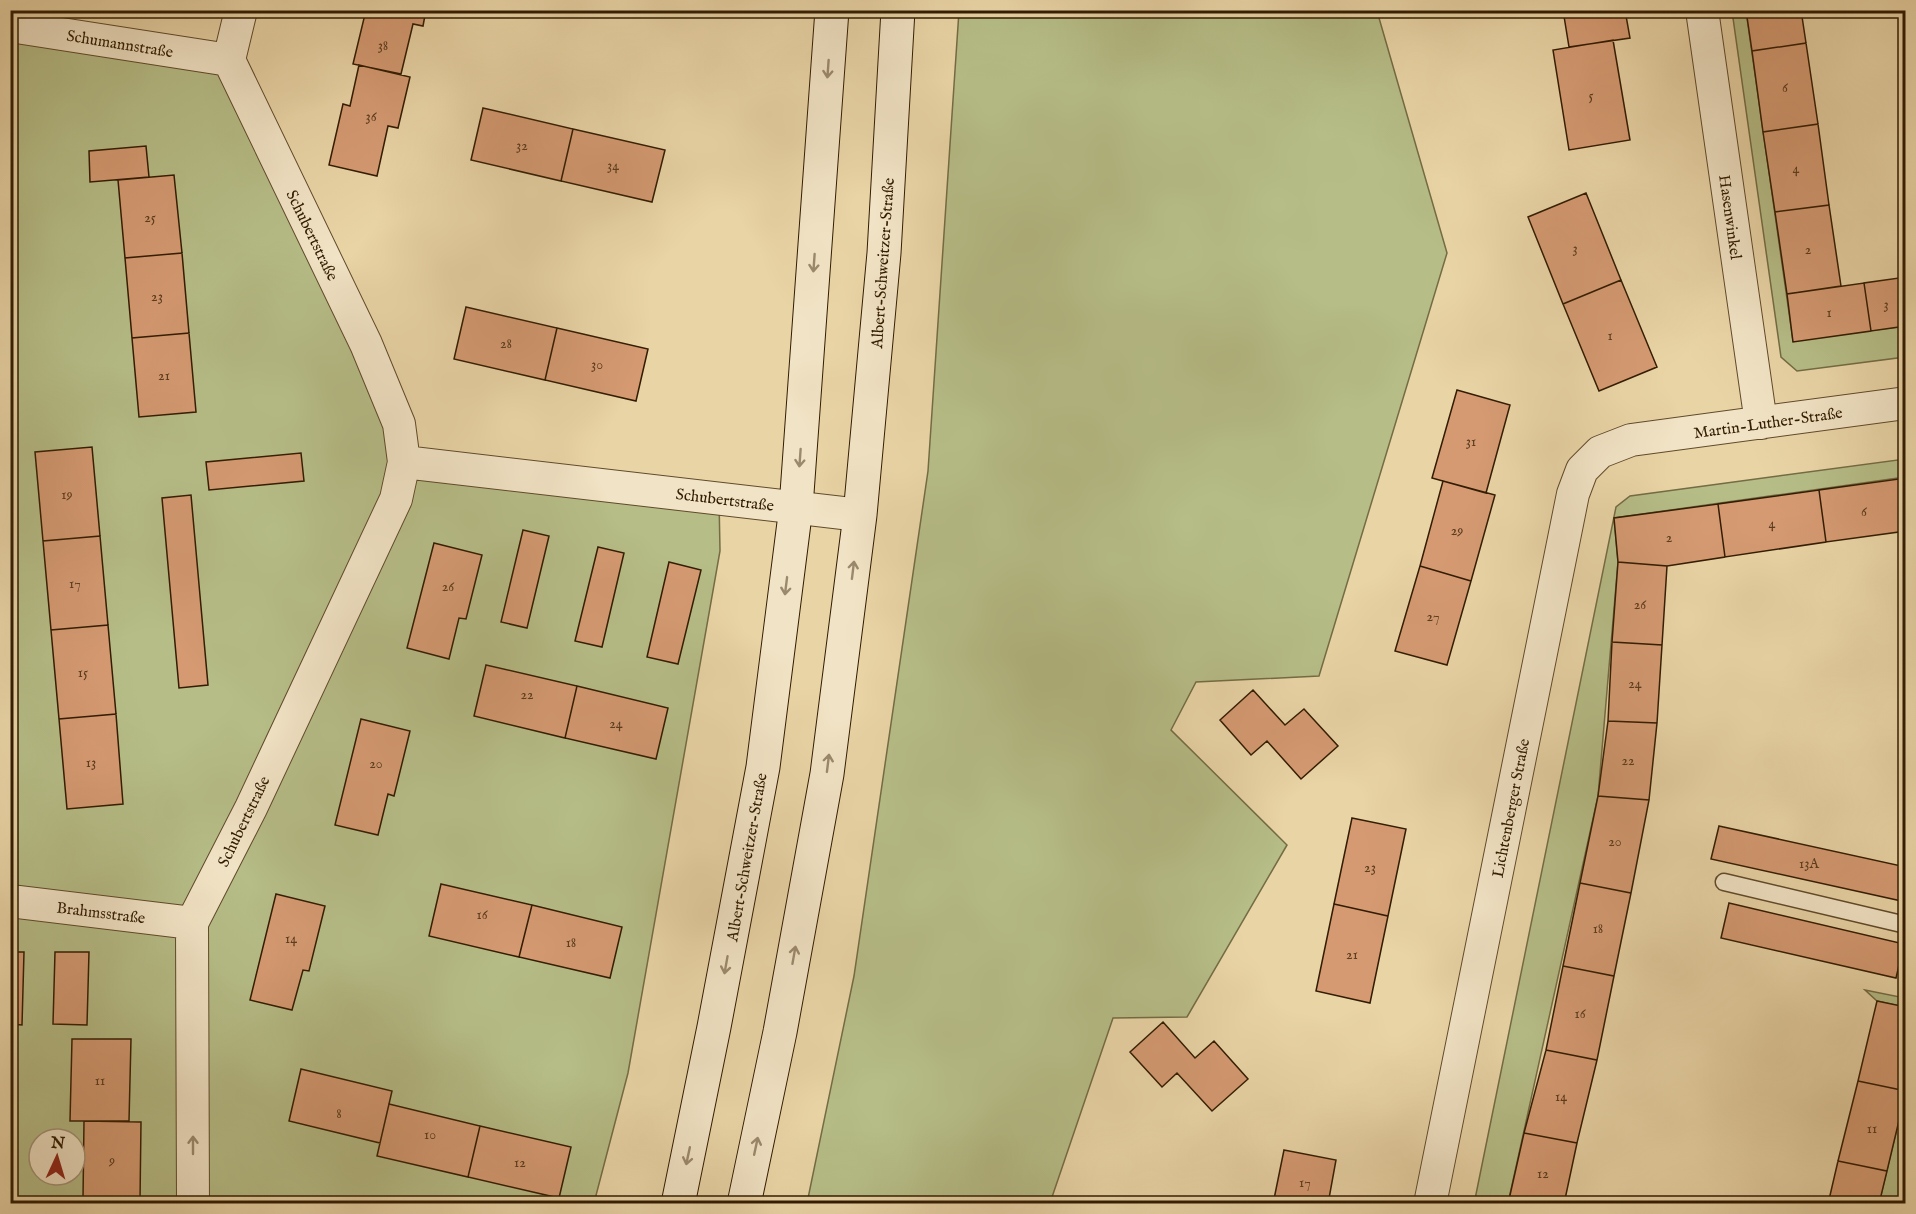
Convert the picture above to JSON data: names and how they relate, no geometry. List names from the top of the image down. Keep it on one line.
{"streets":{"main road":["Albert-Schweitzer-Straße"],"street":["Schumannstraße","Hasenwinkel","Schubertstraße","Martin-Luther-Straße","Lichtenberger Straße","Brahmsstraße"]},"crossings":[["Schumannstraße","Schubertstraße"],["Hasenwinkel","Martin-Luther-Straße"],["Schubertstraße","Albert-Schweitzer-Straße"],["Schubertstraße","Brahmsstraße"],["Martin-Luther-Straße","Lichtenberger Straße"]],"house_numbers":["38","6","5","36","32","34","4","25","3","2","23","3","1","1","28","30","21","31","19","6","4","29","2","17","26","26","27","15","24","22","24","22","13","20","20","13A","23","16","18","14","18","21","16","11","14","8","11","10","9","12","12","17"],"north":"top"}
